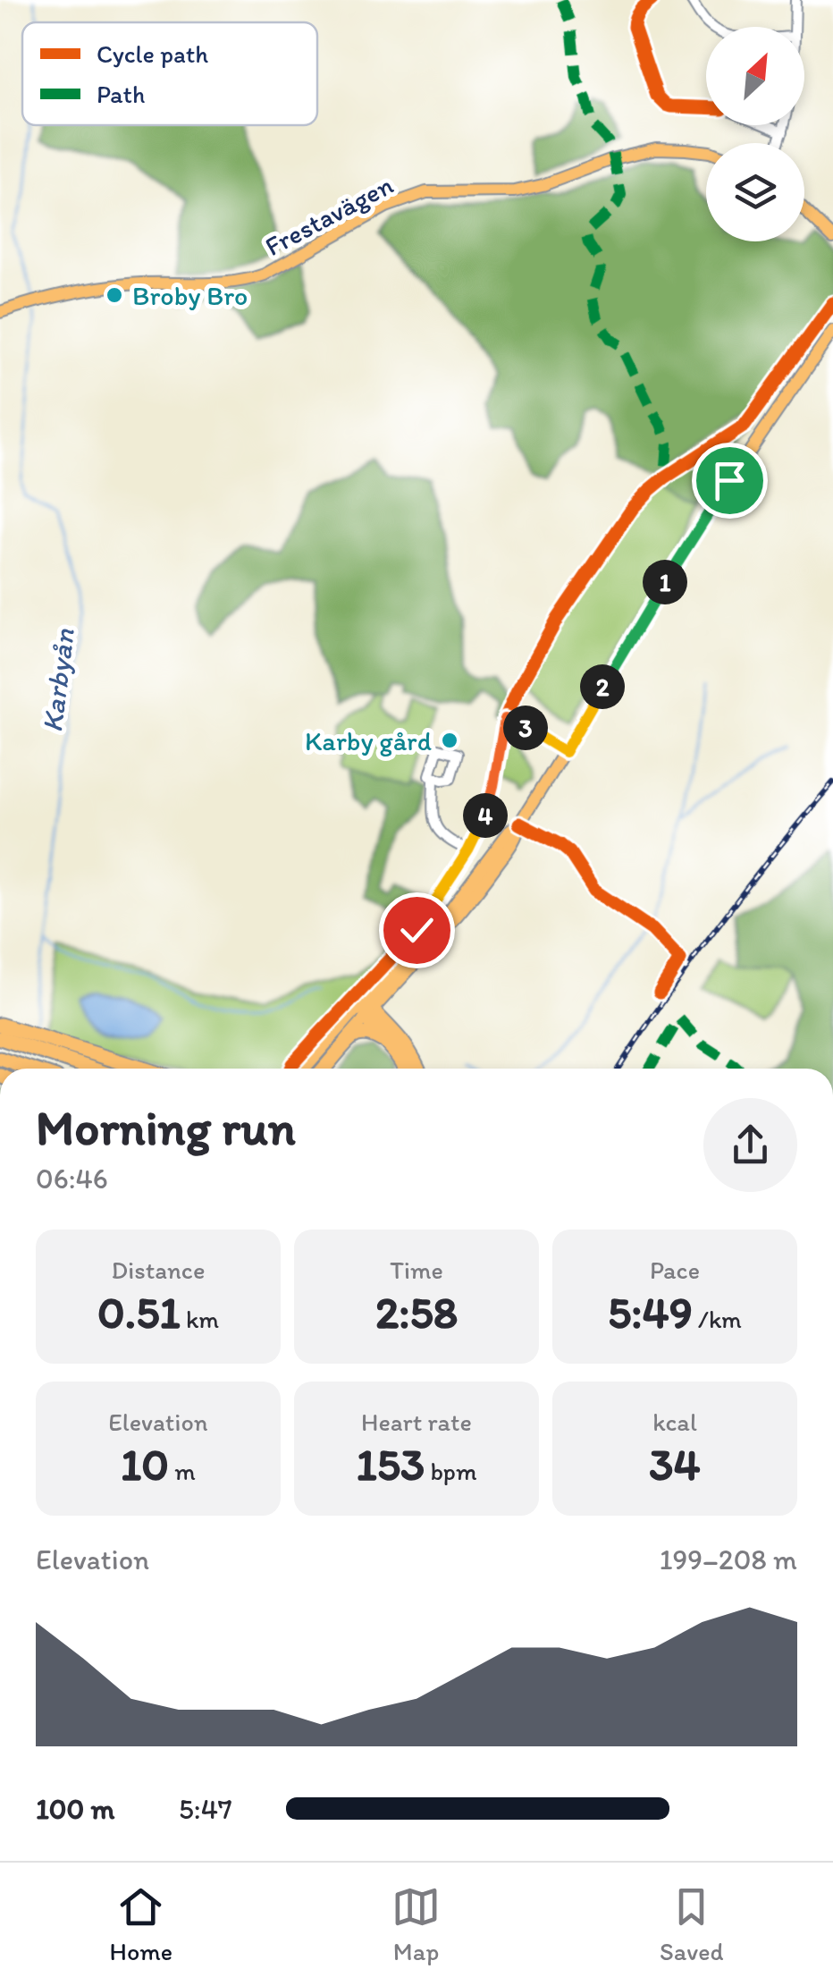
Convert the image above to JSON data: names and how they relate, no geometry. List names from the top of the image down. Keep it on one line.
{"streets":{"main road":["Frestavägen"]},"water":["Karbyån"],"places":["Broby Bro","Karby gård"],"legend":["Cycle path","Path"],"north":"top right","page":{"pins":["1","2","3","4"],"heading":["Morning run","06:46"],"stats":[["Distance","0.51 km"],["Time","2:58"],["Pace","5:49 /km"],["Elevation","10 m"],["Heart rate","153 bpm"],["kcal","34"]],"chart":["Elevation","199–208 m"],"list":[{"name":"100 m","note":"5:47"}],"tabs":["Home","Map","Saved"]}}
